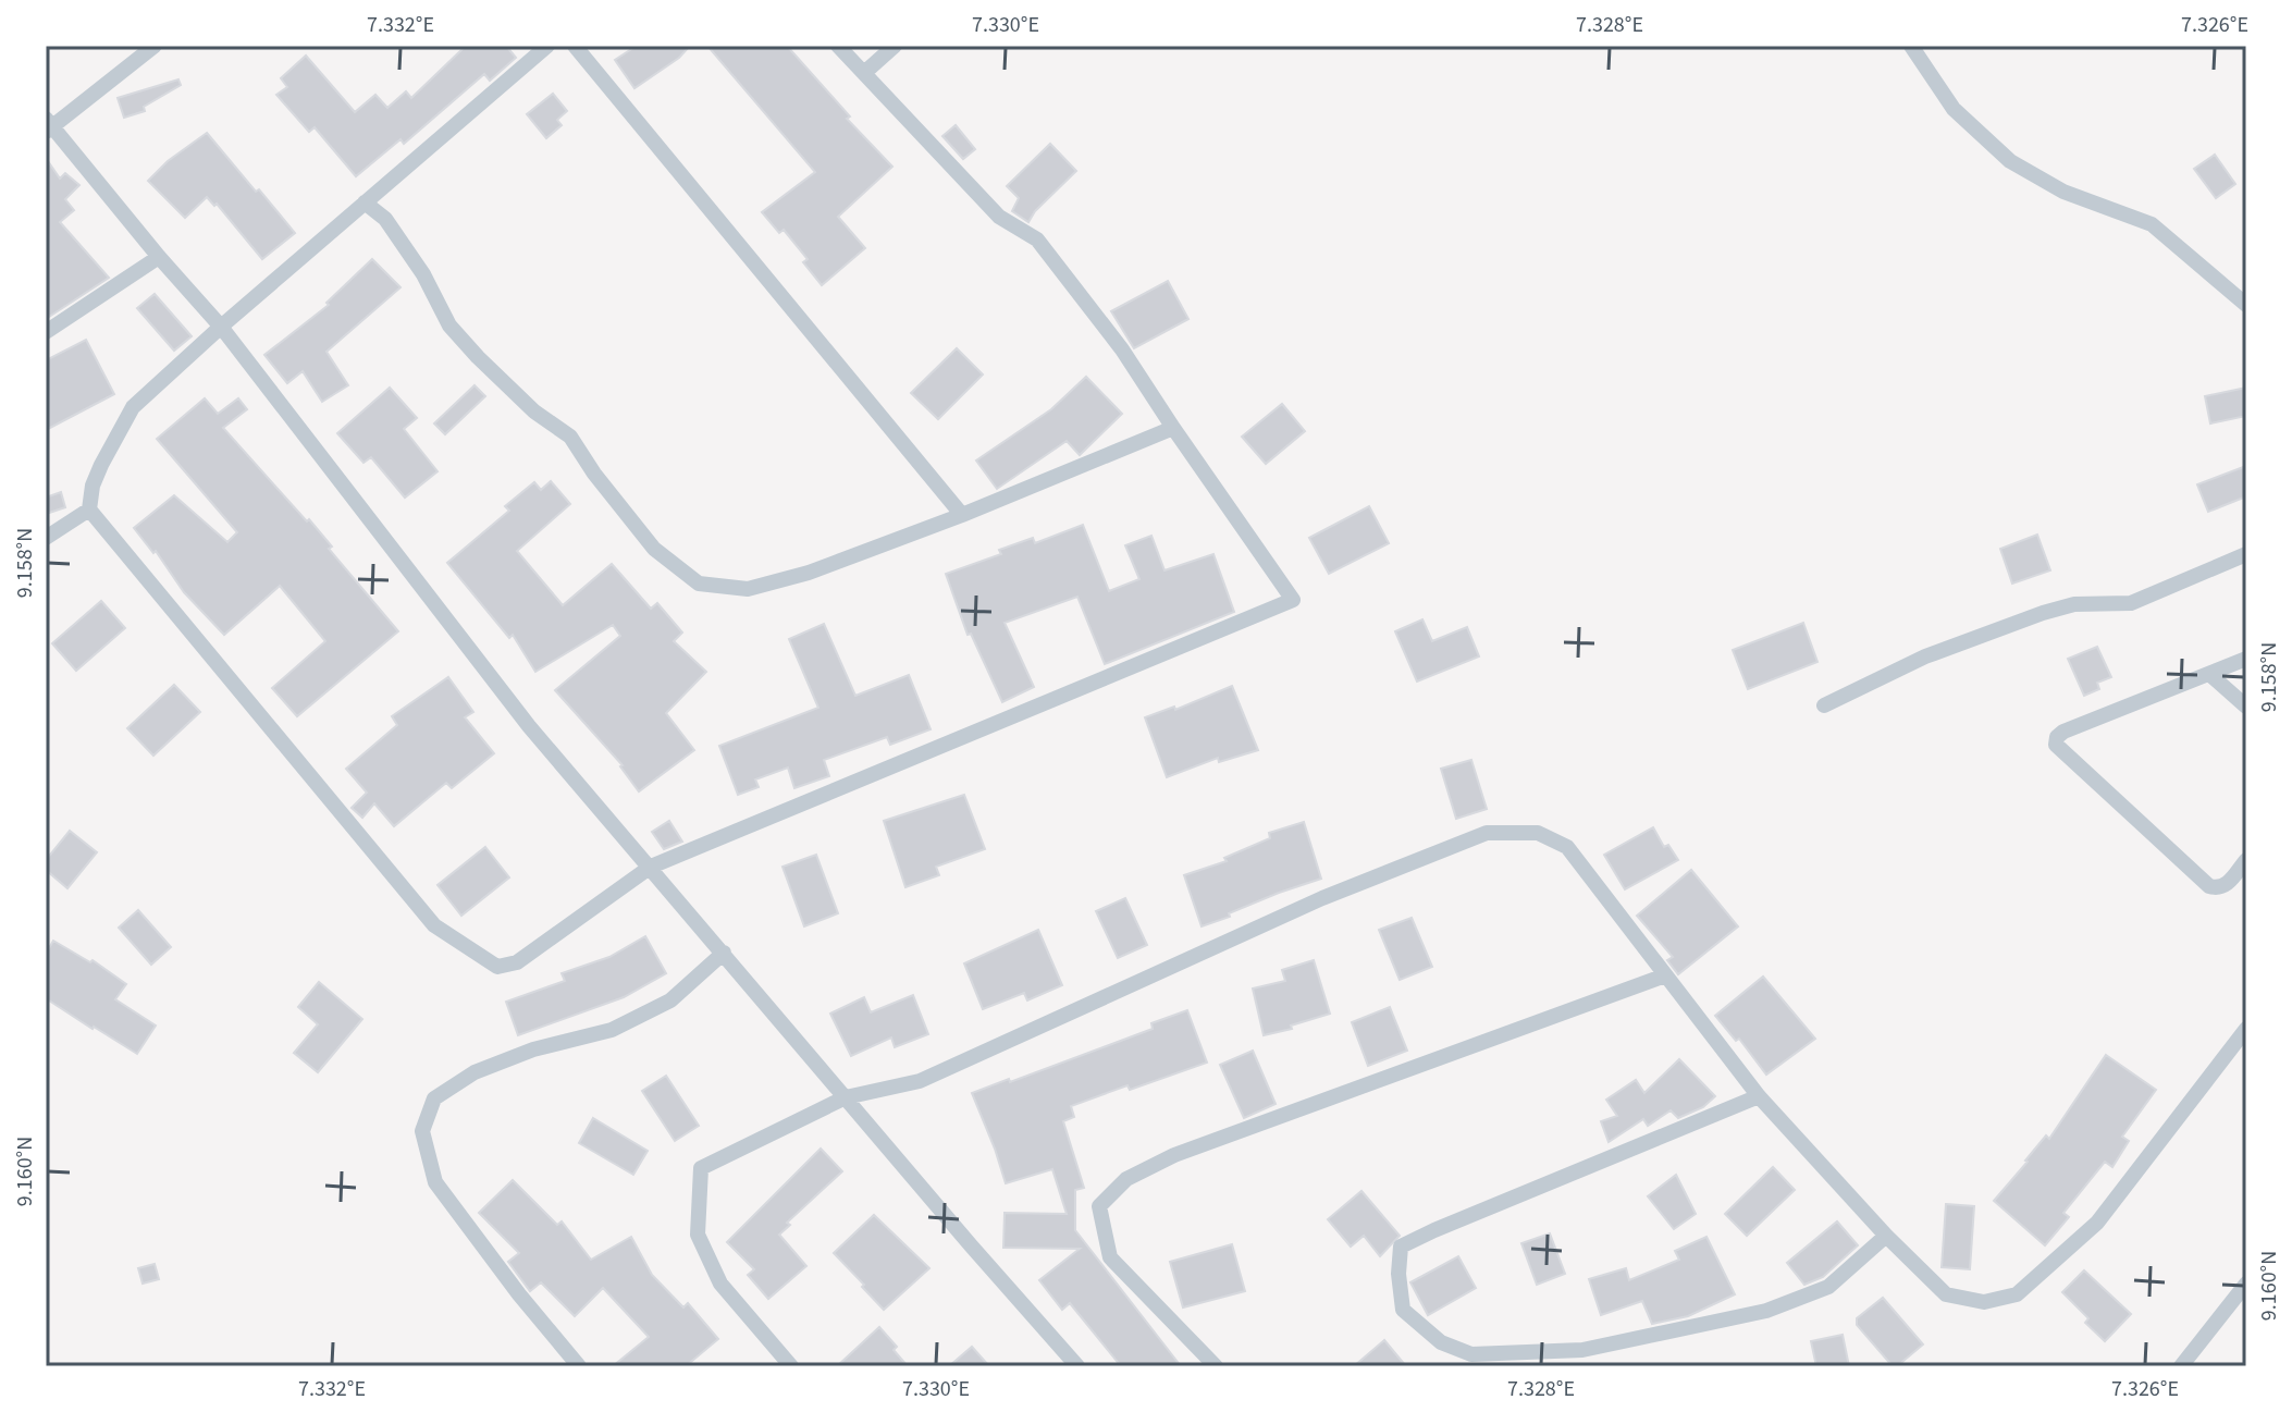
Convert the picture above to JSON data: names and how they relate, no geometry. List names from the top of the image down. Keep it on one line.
{"coordinates":["7.332°E","7.330°E","7.328°E","7.326°E","9.158°N","9.160°N"]}
